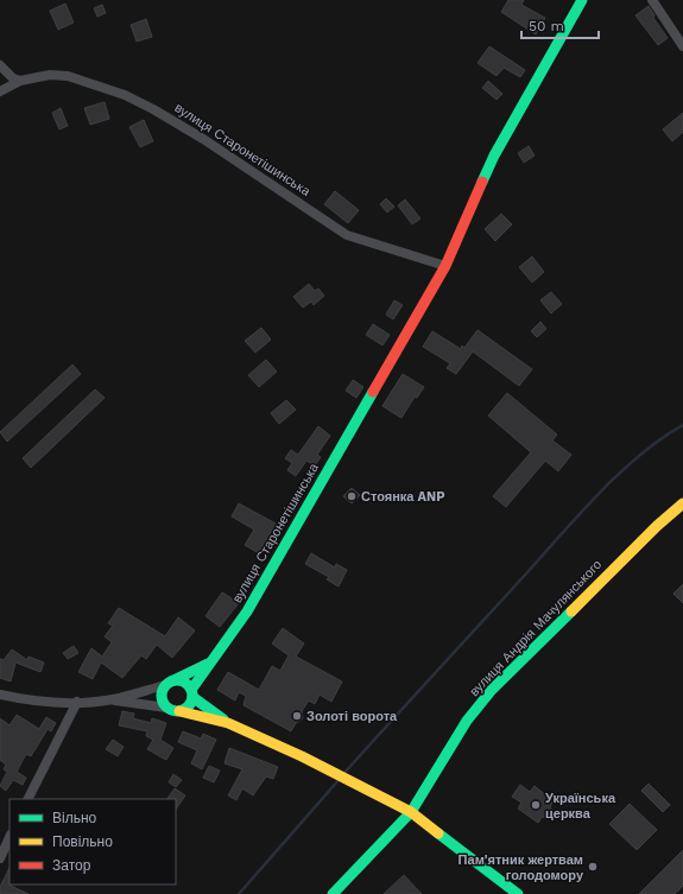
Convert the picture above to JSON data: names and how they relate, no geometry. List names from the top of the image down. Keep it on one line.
{"streets":{"main road":["вулиця Старонетішинська","вулиця Андрія Мачулянського"]},"places":["Стоянка ANP","Золоті ворота","Українська церква","Пам'ятник жертвам голодомору"],"legend":["Вільно","Повільно","Затор"],"scale_bar":"50 m"}
